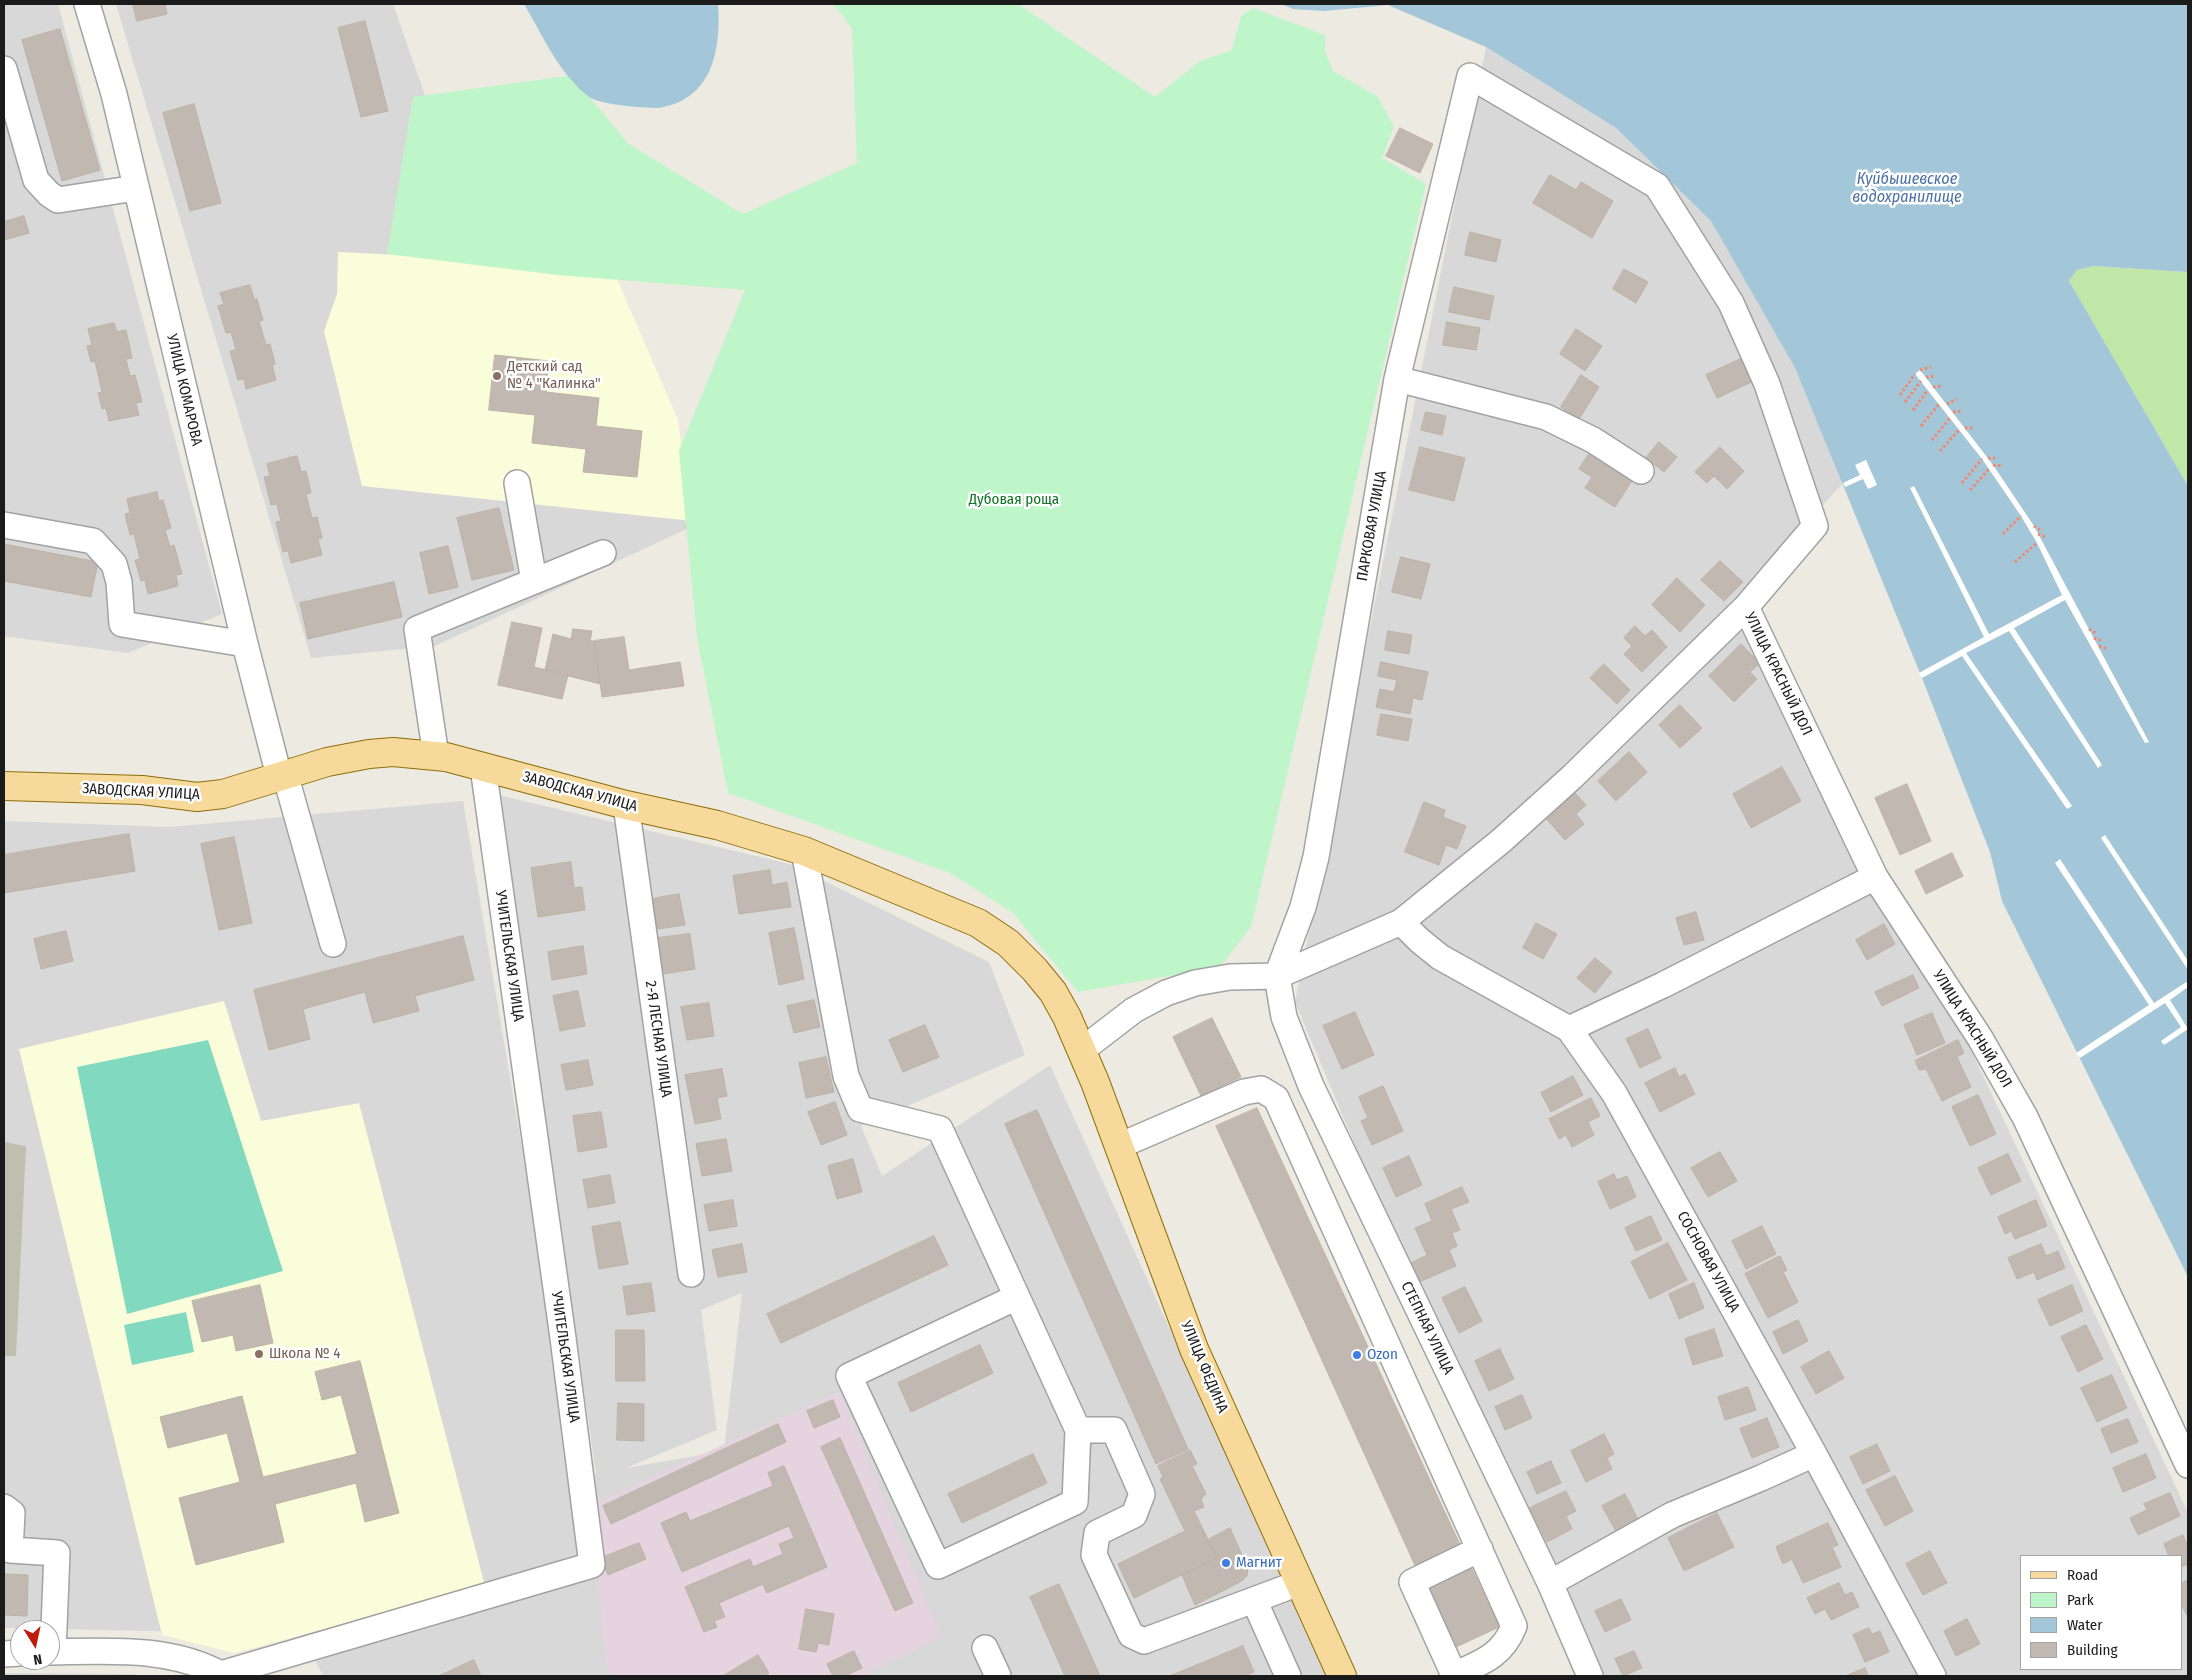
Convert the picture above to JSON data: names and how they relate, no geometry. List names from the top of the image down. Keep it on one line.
{"streets":{"main road":["ЗАВОДСКАЯ УЛИЦА","УЛИЦА ФЕДИНА"],"street":["УЛИЦА КОМАРОВА","ПАРКОВАЯ УЛИЦА","УЛИЦА КРАСНЫЙ ДОЛ","УЧИТЕЛЬСКАЯ УЛИЦА","2-Я ЛЕСНАЯ УЛИЦА","СОСНОВАЯ УЛИЦА","СТЕПНАЯ УЛИЦА"]},"crossings":[["УЛИЦА КОМАРОВА","ЗАВОДСКАЯ УЛИЦА"],["ПАРКОВАЯ УЛИЦА","УЛИЦА КРАСНЫЙ ДОЛ"],["ПАРКОВАЯ УЛИЦА","СТЕПНАЯ УЛИЦА"],["УЛИЦА КРАСНЫЙ ДОЛ","ЗАВОДСКАЯ УЛИЦА"],["УЛИЦА КРАСНЫЙ ДОЛ","СОСНОВАЯ УЛИЦА"],["УЛИЦА КРАСНЫЙ ДОЛ","СТЕПНАЯ УЛИЦА"],["УЛИЦА КРАСНЫЙ ДОЛ","УЛИЦА ФЕДИНА"],["ЗАВОДСКАЯ УЛИЦА","УЧИТЕЛЬСКАЯ УЛИЦА"],["ЗАВОДСКАЯ УЛИЦА","2-Я ЛЕСНАЯ УЛИЦА"],["ЗАВОДСКАЯ УЛИЦА","УЛИЦА ФЕДИНА"]],"water":["Куйбышевское водохранилище"],"parks":["Дубовая роща"],"places":["Детский сад № 4 \"Калинка\"","Школа № 4","Ozon","Магнит"],"legend":["Road","Park","Water","Building"],"north":"bottom"}
